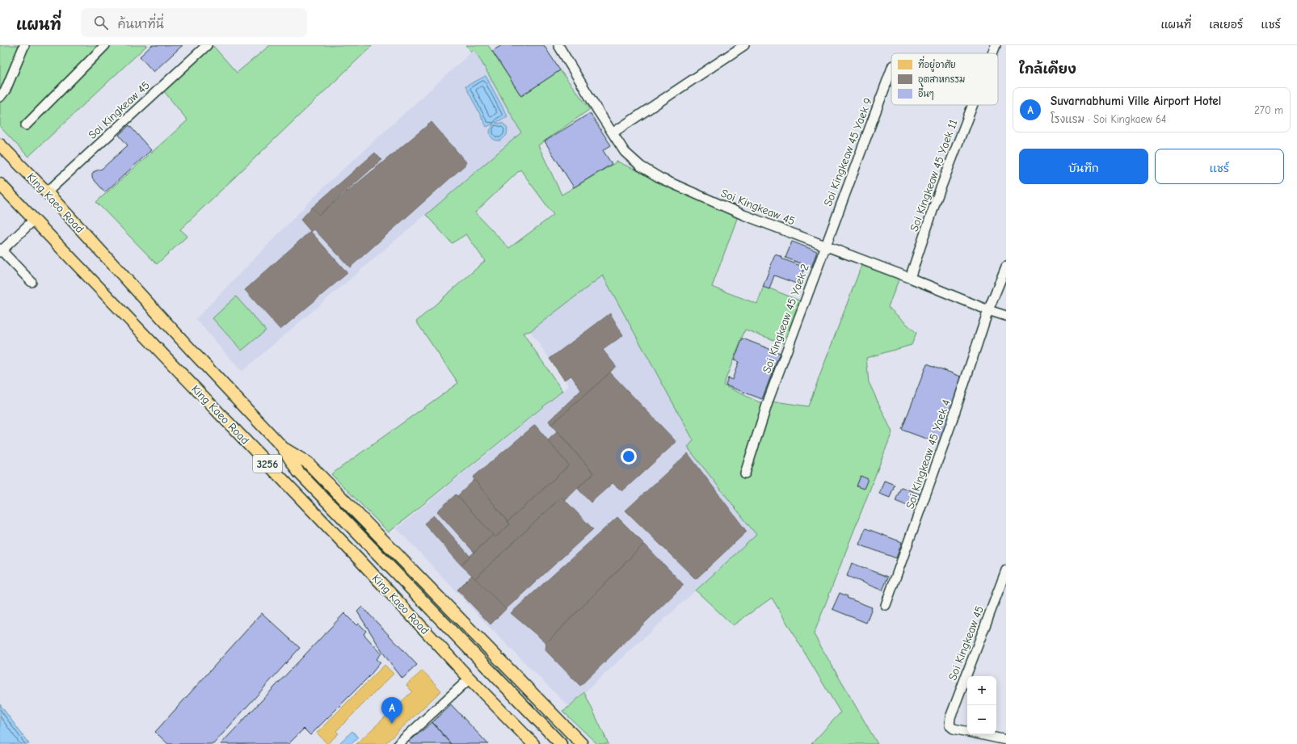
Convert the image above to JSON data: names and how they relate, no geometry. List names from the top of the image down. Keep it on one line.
{"streets":{"main road":["King Kaeo Road","3256"],"street":["Soi Kingkeaw 45","Soi Kingkeaw 45 Yaek 9","Soi Kingkeaw 45 Yaek 11","Soi Kingkeaw 45 Yaek 2","Soi Kingkeaw 45 Yaek 4"]},"crossings":[["Soi Kingkeaw 45","Soi Kingkeaw 45 Yaek 9"],["Soi Kingkeaw 45","Soi Kingkeaw 45 Yaek 11"],["Soi Kingkeaw 45","King Kaeo Road"],["Soi Kingkeaw 45","Soi Kingkeaw 45 Yaek 2"],["Soi Kingkeaw 45","Soi Kingkeaw 45 Yaek 4"],["Soi Kingkeaw 45 Yaek 9","Soi Kingkeaw 45 Yaek 2"]],"legend":["ที่อยู่อาศัย","อุตสาหกรรม","อื่นๆ"],"page":{"header":"แผนที่","search":"ค้นหาที่นี่","nav":["แผนที่","เลเยอร์","แชร์"],"heading":"ใกล้เคียง","list":[{"mark":"A","name":"Suvarnabhumi Ville Airport Hotel","note":"โรงแรม · Soi Kingkaew 64","value":"270 m"}],"buttons":["บันทึก","แชร์"],"map_buttons":["+","−"],"pins":"A"}}
